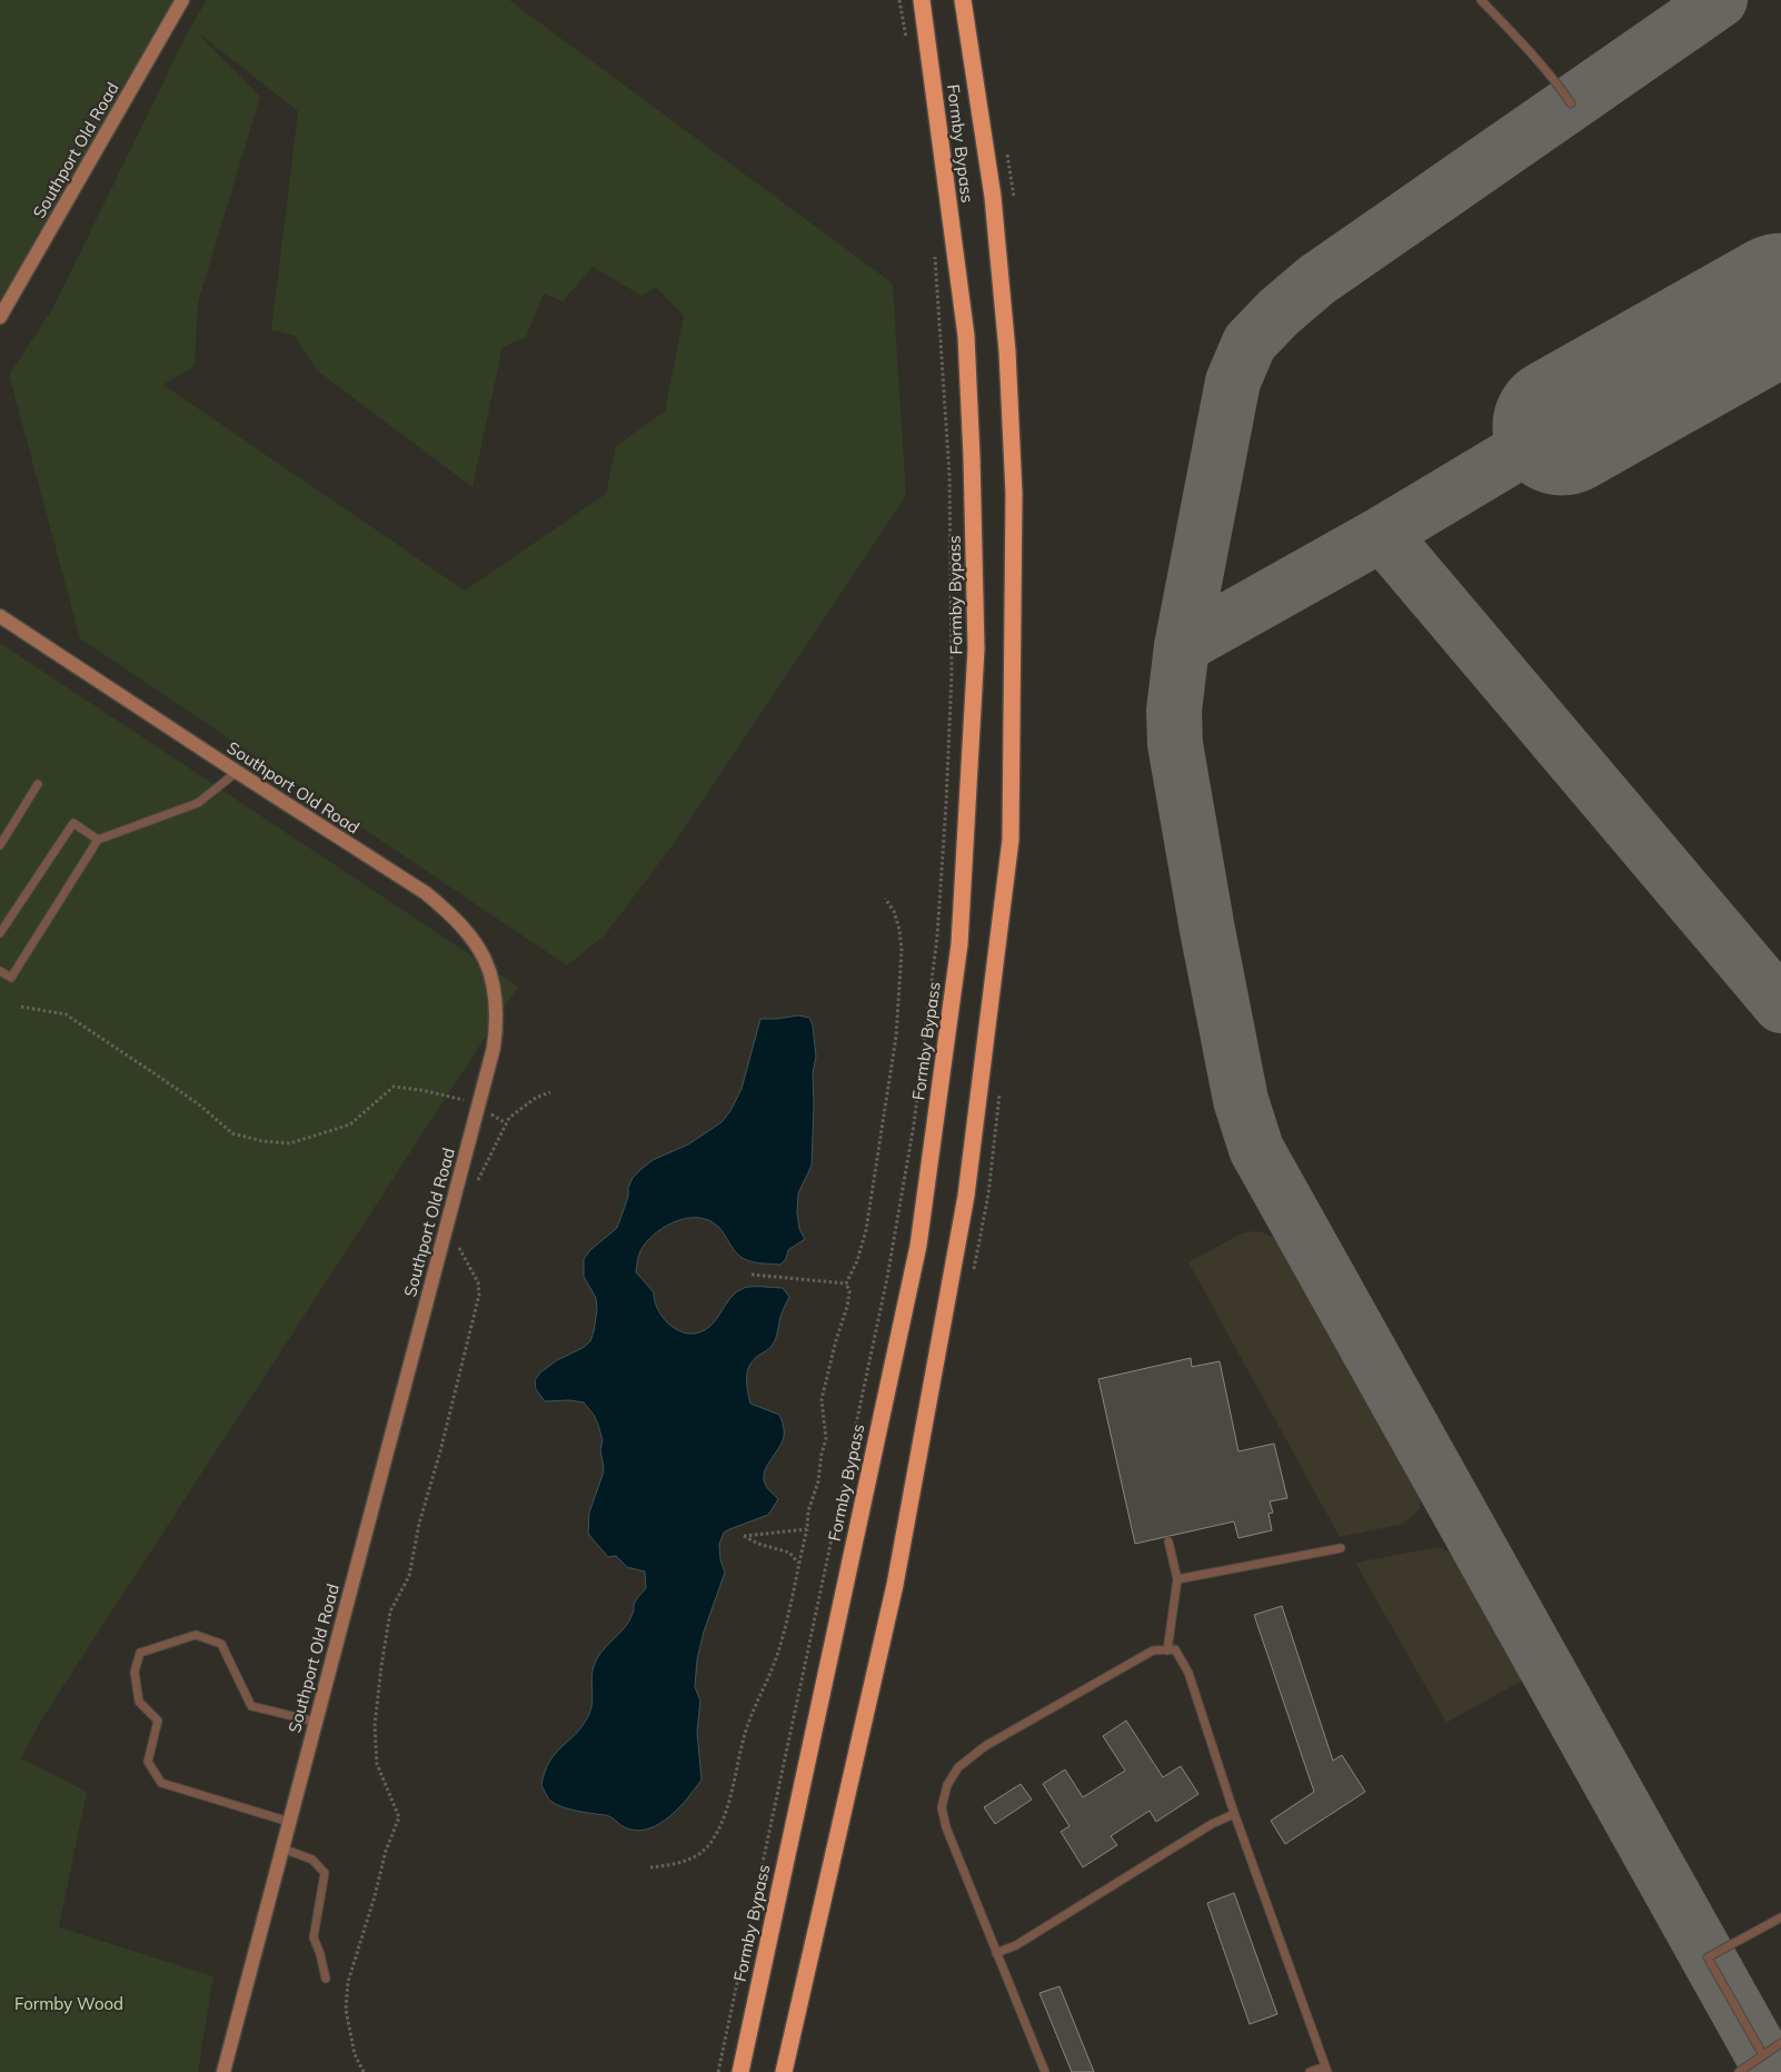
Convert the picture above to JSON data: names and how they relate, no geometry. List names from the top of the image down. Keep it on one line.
{"streets":{"highway":["Formby Bypass"],"street":["Southport Old Road"]},"parks":["Formby Wood"]}
